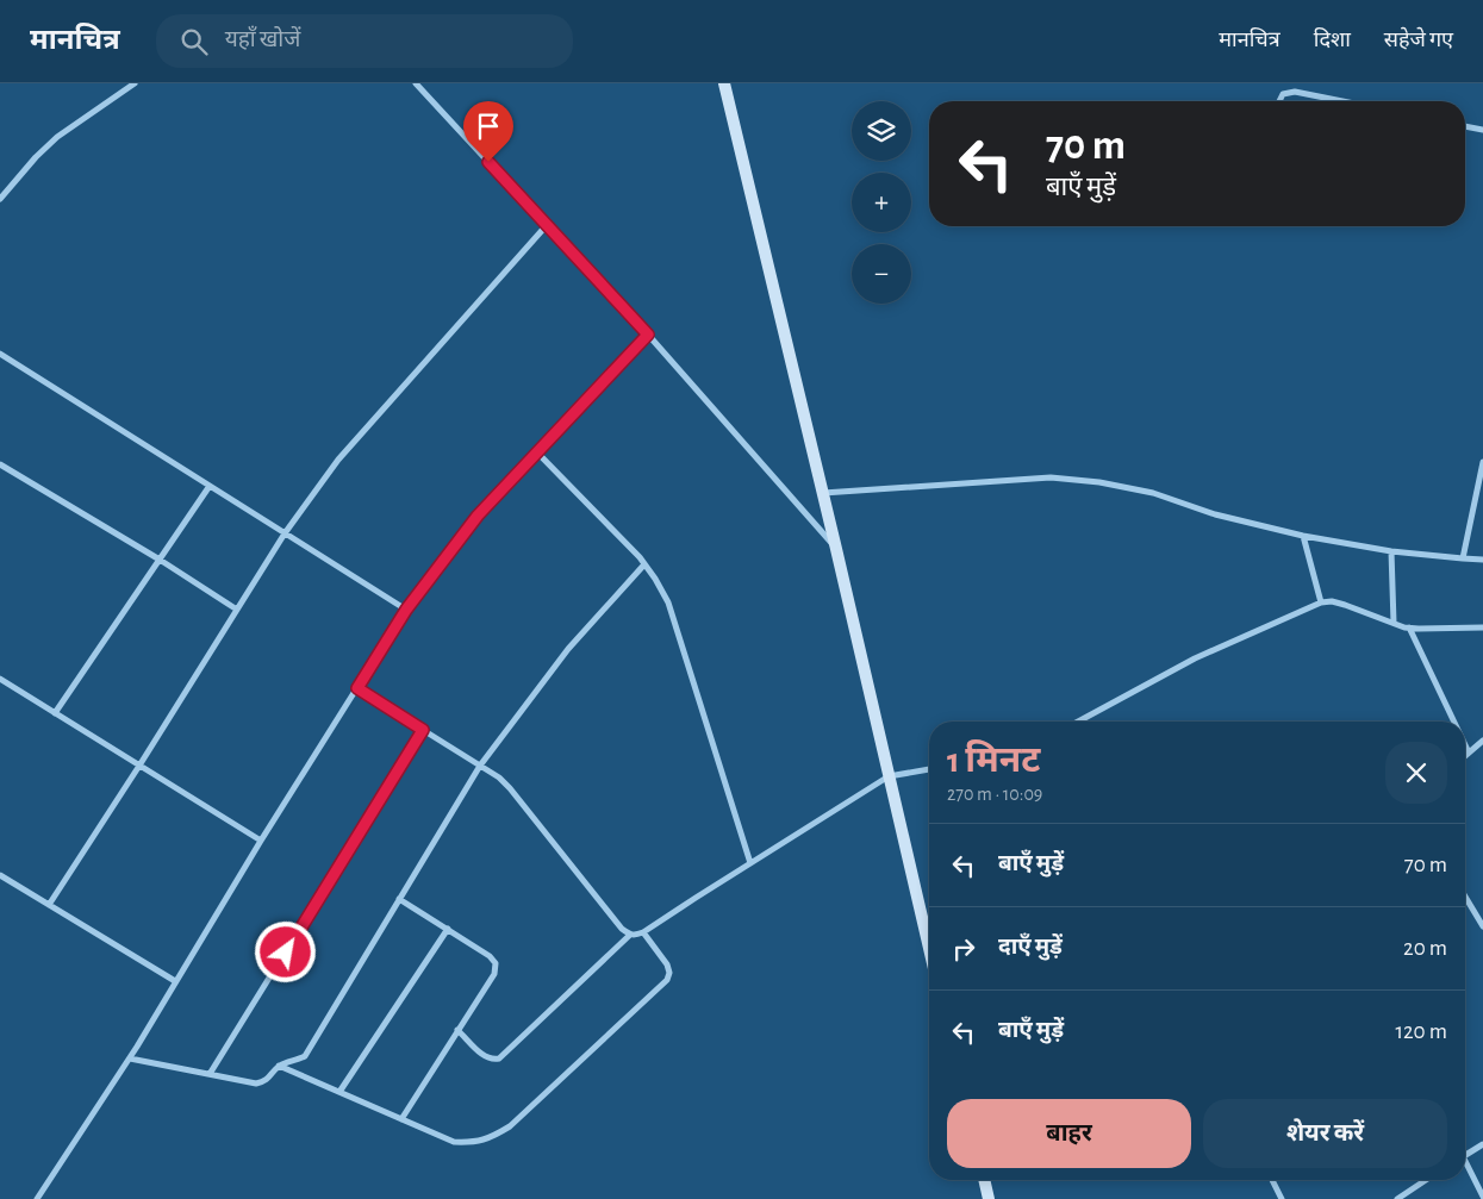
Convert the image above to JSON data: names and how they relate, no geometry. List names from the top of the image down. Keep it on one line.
{"page":{"header":"मानचित्र","search":"यहाँ खोजें","nav":["मानचित्र","दिशा","सहेजे गए"],"map_buttons":["+","−"],"turn":["70 m","बाएँ मुड़ें"],"heading":["1 मिनट","270 m · 10:09"],"list":[{"name":"बाएँ मुड़ें","value":"70 m"},{"name":"दाएँ मुड़ें","value":"20 m"},{"name":"बाएँ मुड़ें","value":"120 m"}],"buttons":["बाहर","शेयर करें"]}}
